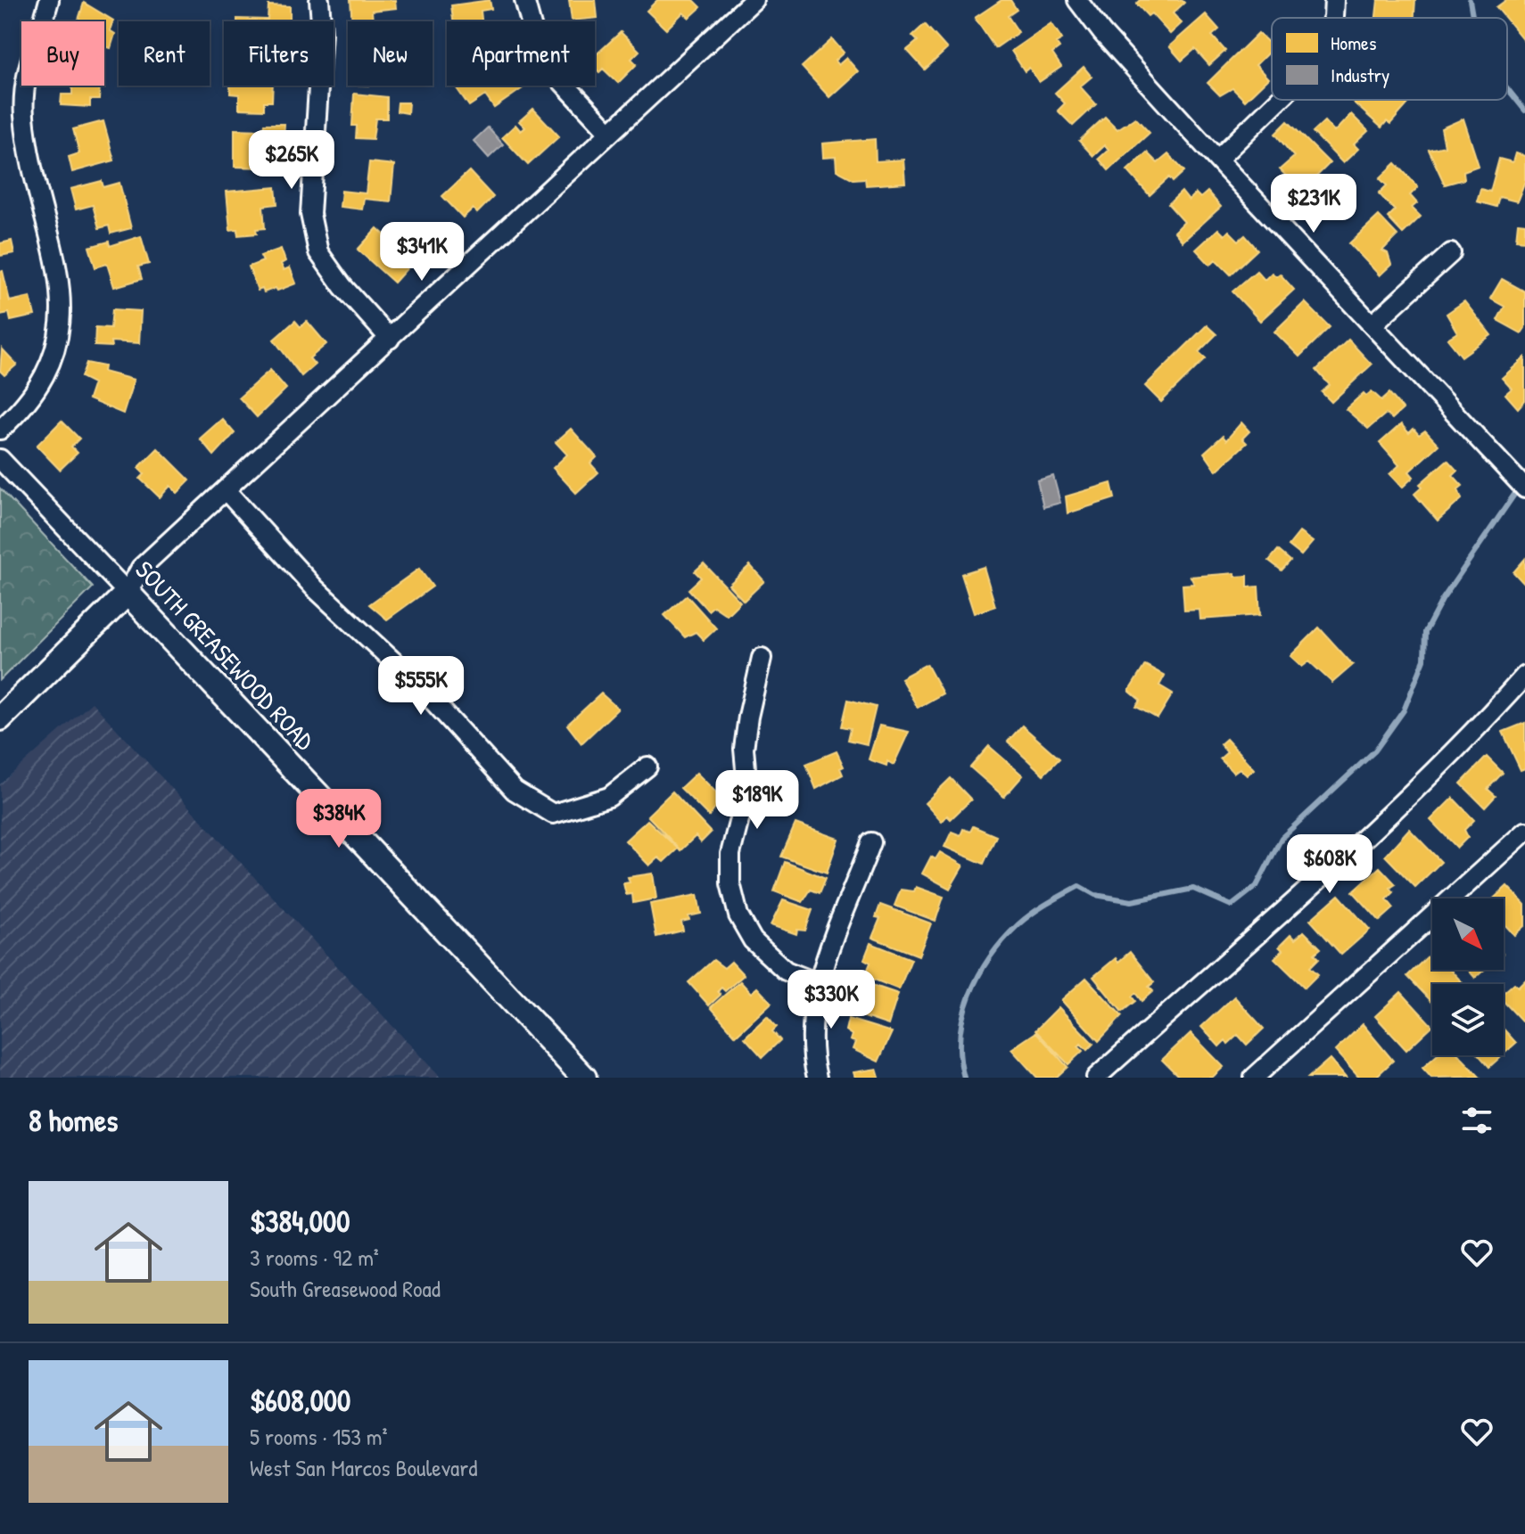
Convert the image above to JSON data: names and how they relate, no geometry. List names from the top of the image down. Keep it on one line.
{"streets":{"street":["SOUTH GREASEWOOD ROAD"]},"legend":["Homes","Industry"],"north":"bottom right","page":{"chip":["Buy","Rent","Filters","New","Apartment"],"price":["$265K","$231K","$341K","$555K","$189K","$384K","$608K","$330K"],"heading":"8 homes","list":[{"name":"$384,000","note":"3 rooms · 92 m² · South Greasewood Road"},{"name":"$608,000","note":"5 rooms · 153 m² · West San Marcos Boulevard"}]}}
